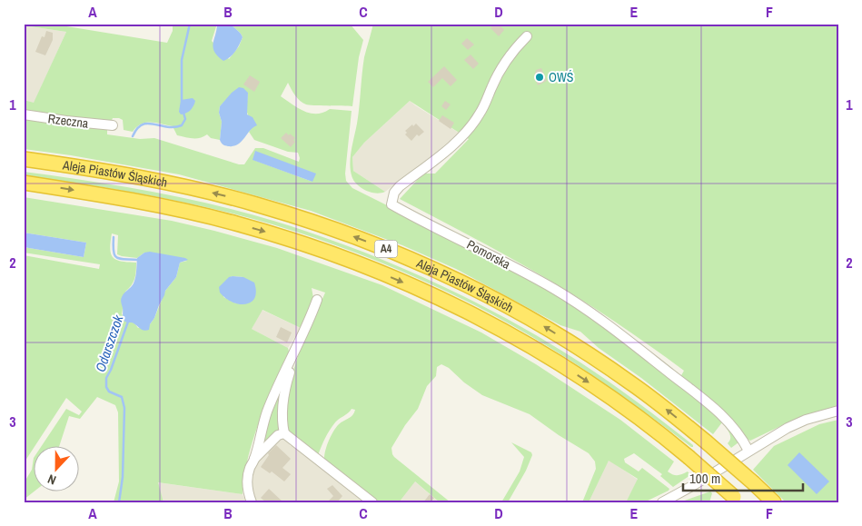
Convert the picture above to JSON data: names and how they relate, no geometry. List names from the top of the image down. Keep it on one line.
{"streets":{"highway":["Aleja Piastów Śląskich","A4"],"street":["Rzeczna","Pomorska"]},"water":["Odarszczok"],"places":["OWŚ"],"scale_bar":"100 m","north":"bottom","grid":{"columns":["A","B","C","D","E","F"],"rows":["1","2","3"]}}
